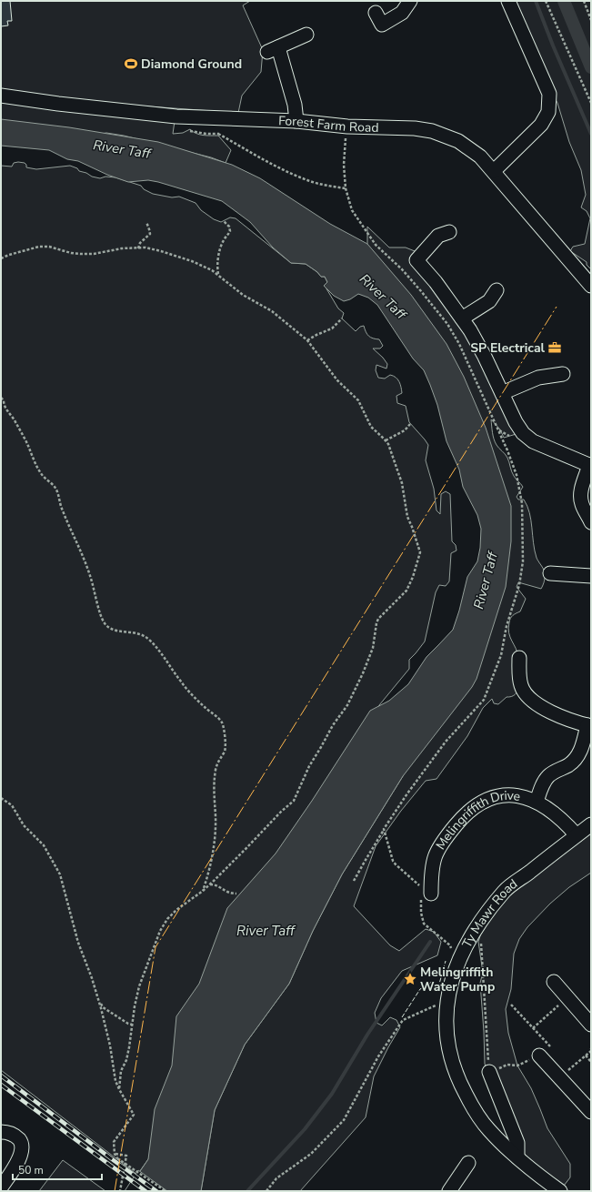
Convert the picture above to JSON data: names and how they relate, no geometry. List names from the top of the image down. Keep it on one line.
{"streets":{"street":["Forest Farm Road","Melingriffith Drive","Ty Mawr Road"]},"crossings":[["Melingriffith Drive","Ty Mawr Road"]],"water":["River Taff"],"places":{"sports":["Diamond Ground"],"office":["SP Electrical"],"place":["Melingriffith Water Pump"]},"scale_bar":"50 m"}
